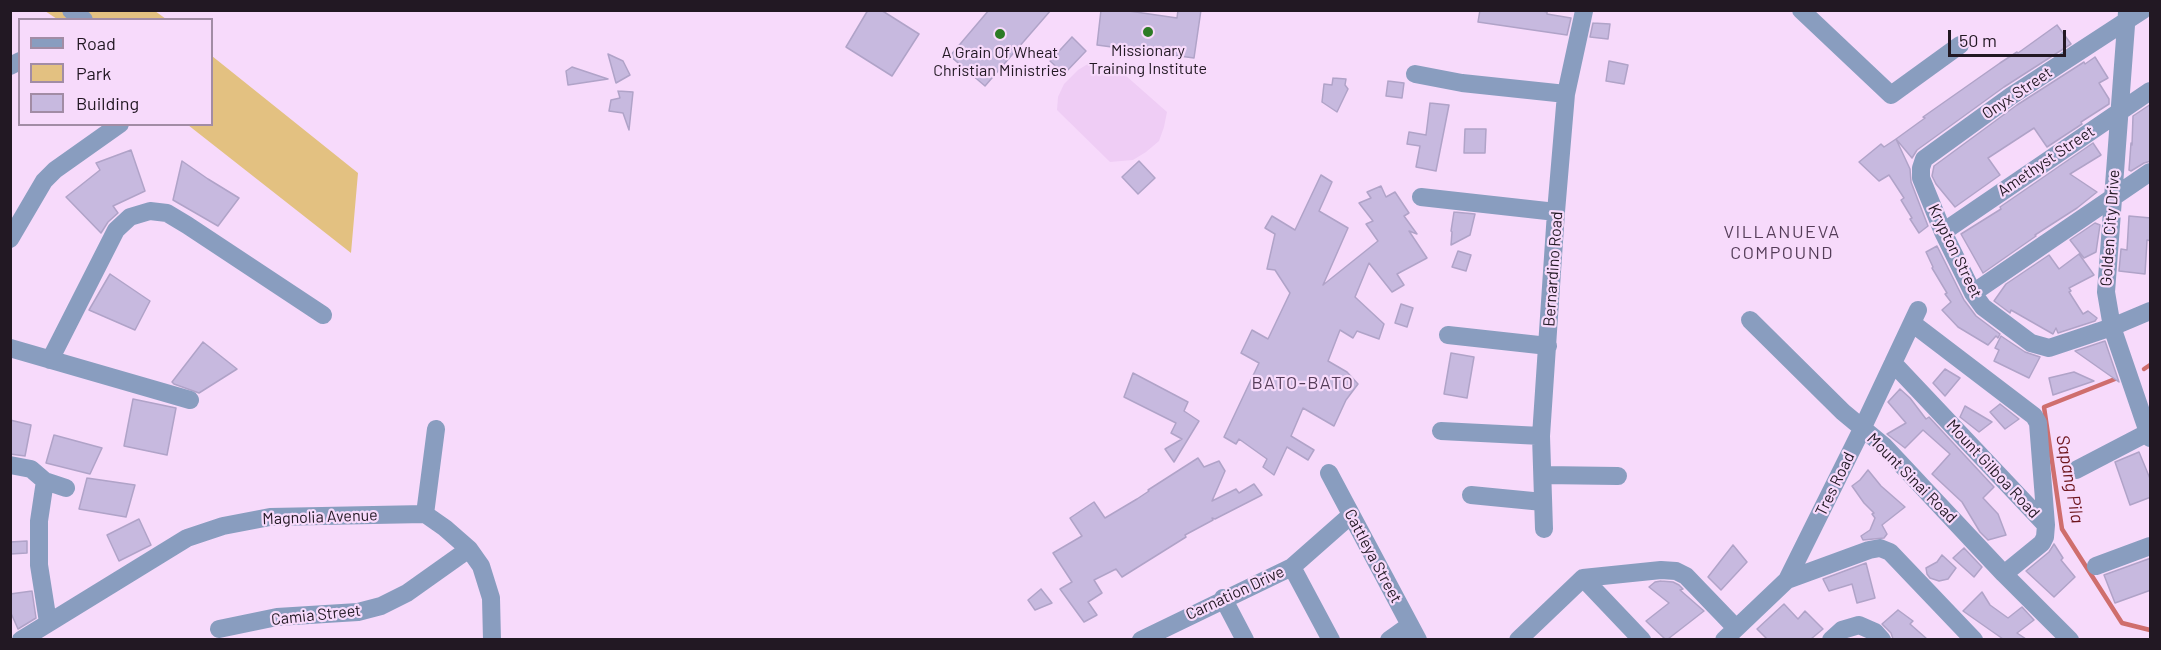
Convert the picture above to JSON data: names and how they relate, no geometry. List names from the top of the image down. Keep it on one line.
{"streets":{"street":["Onyx Street","Amethyst Street","Golden City Drive","Krypton Street","Bernardino Road","Mount Gilboa Road","Mount Sinai Road","Tres Road","Magnolia Avenue","Cattleya Street","Carnation Drive","Camia Street"]},"crossings":[["Onyx Street","Golden City Drive"],["Onyx Street","Krypton Street"],["Amethyst Street","Golden City Drive"],["Amethyst Street","Krypton Street"],["Golden City Drive","Krypton Street"],["Mount Gilboa Road","Mount Sinai Road"],["Mount Gilboa Road","Tres Road"],["Mount Sinai Road","Tres Road"],["Cattleya Street","Carnation Drive"]],"districts":["VILLANUEVA COMPOUND","BATO-BATO"],"water":["Sapang Pila"],"places":["Missionary Training Institute","A Grain Of Wheat Christian Ministries"],"legend":["Road","Park","Building"],"scale_bar":"50 m"}
